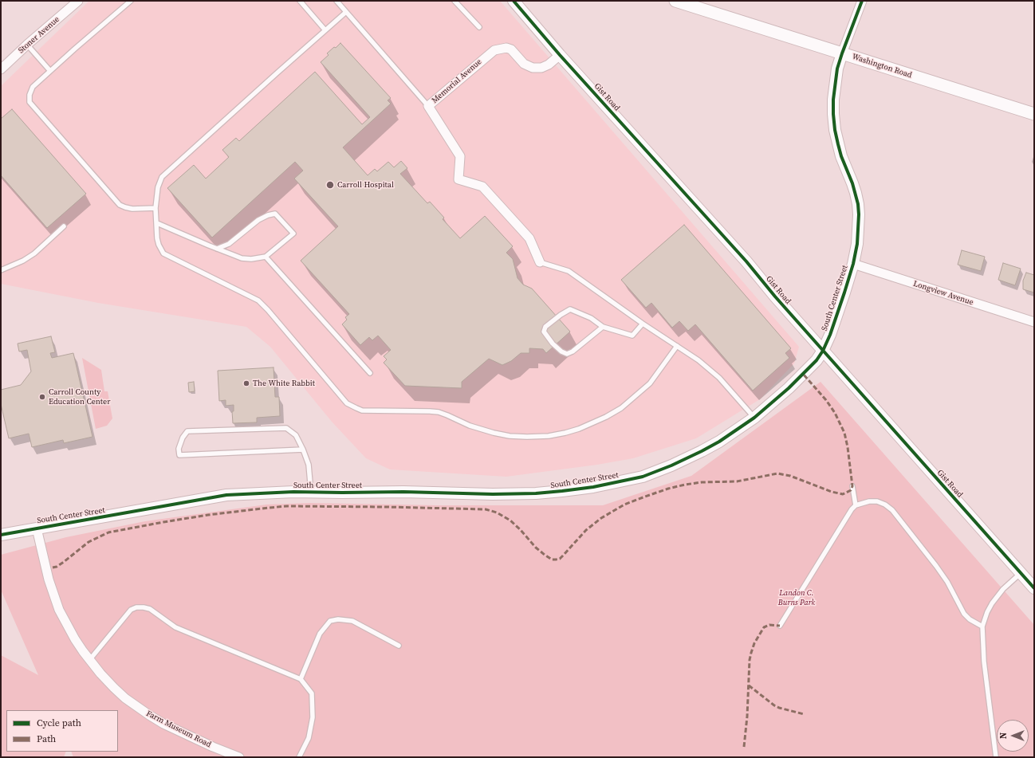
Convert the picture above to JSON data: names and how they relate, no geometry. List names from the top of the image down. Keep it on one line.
{"streets":{"main road":["Washington Road"],"street":["Stoner Avenue","Memorial Avenue","Gist Road","Longview Avenue","South Center Street","Farm Museum Road"]},"crossings":[["Washington Road","South Center Street"],["Memorial Avenue","Gist Road"],["Gist Road","South Center Street"],["Longview Avenue","South Center Street"],["South Center Street","Farm Museum Road"]],"parks":["Landon C. Burns Park"],"places":["Carroll Hospital","The White Rabbit","Carroll County Education Center"],"legend":["Cycle path","Path"],"north":"left"}
